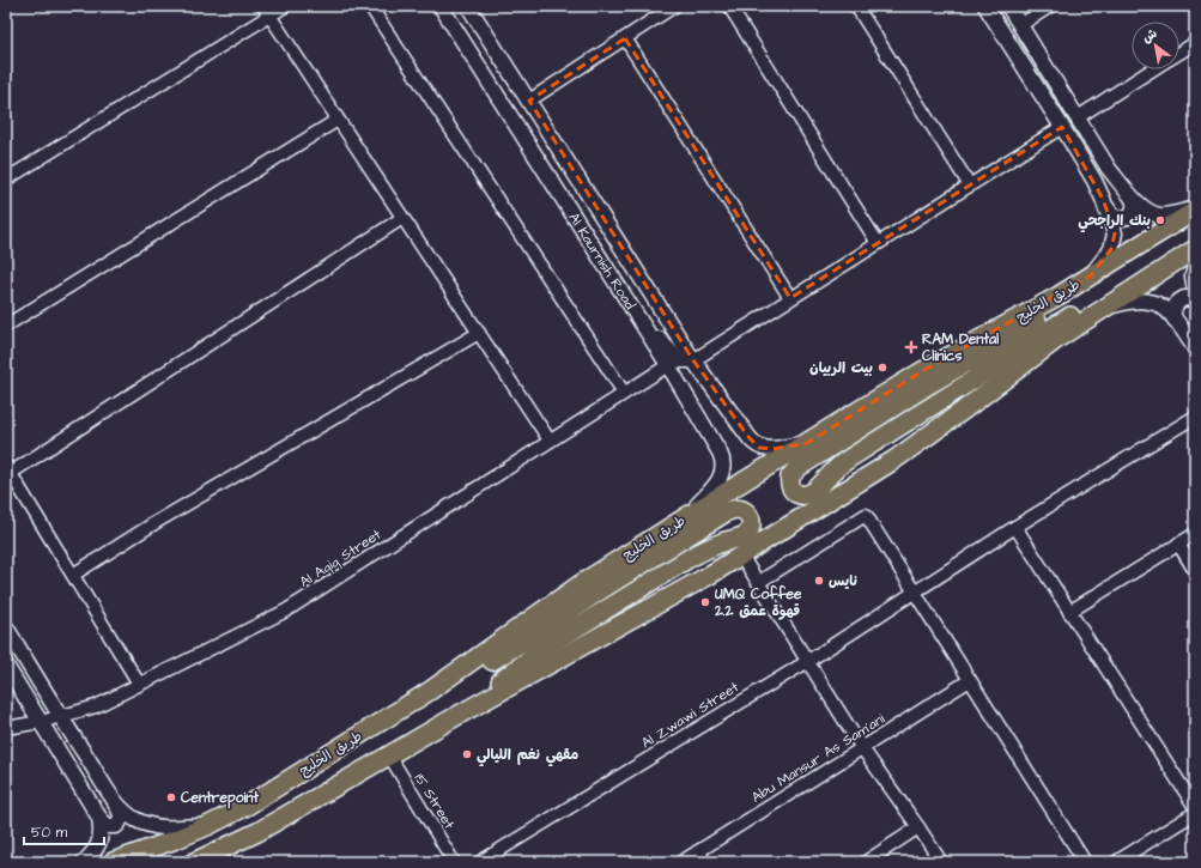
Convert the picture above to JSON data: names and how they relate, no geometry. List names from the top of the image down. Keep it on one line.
{"streets":{"main road":["طريق الخليج"],"street":["Al Kaurnish Road","Al Aqiq Street","Al Zwawi Street","Abu Mansur As Sam'ani","15 Street"]},"crossings":[["Al Kaurnish Road","طريق الخليج"],["Al Kaurnish Road","Al Aqiq Street"]],"places":{"other":["بنك الراجحي","بيت الربيان","نايس","UMQ Coffee 2.2 قهوة عمق","مقهي نغم الليالي","Centrepoint"],"health":["RAM Dental Clinics"]},"scale_bar":"50 m","north":"top left"}
